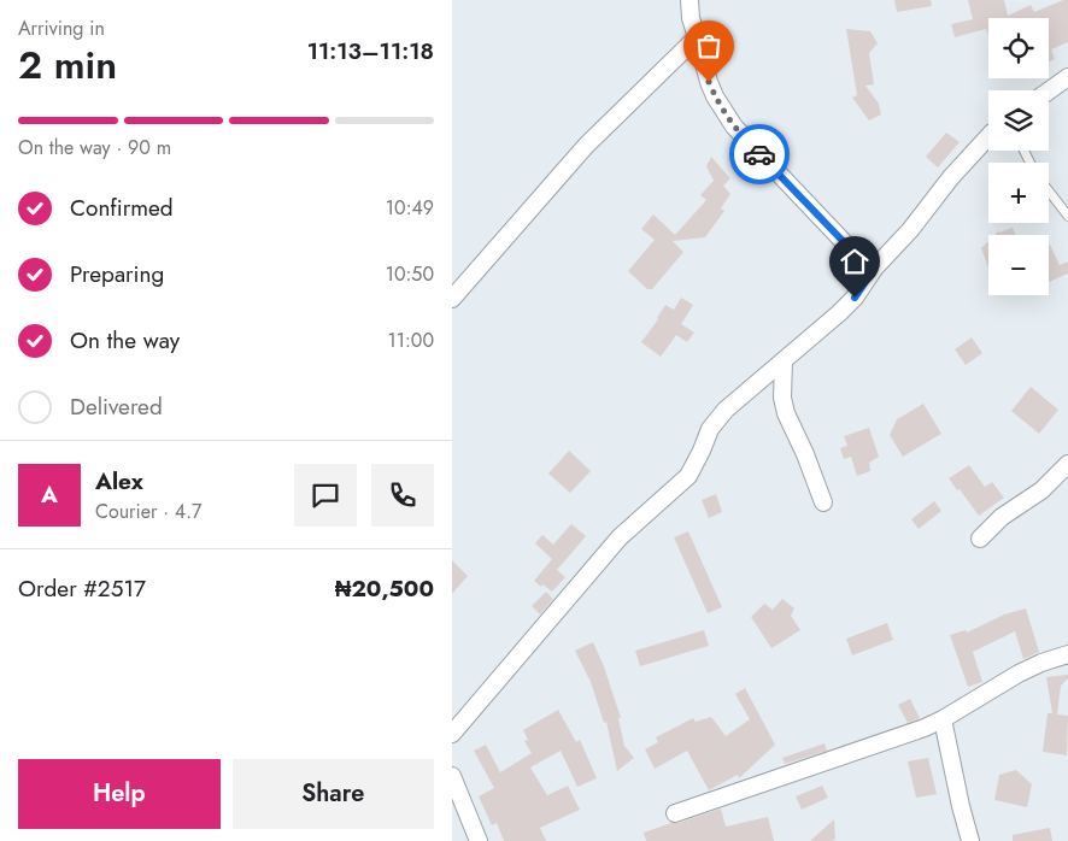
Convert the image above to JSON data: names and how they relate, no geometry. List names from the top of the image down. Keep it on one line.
{"page":{"heading":["2 min","Arriving in","11:13–11:18"],"panel":["Alex","Courier · 4.7","Order #2517","₦20,500"],"map_buttons":["+","−"],"bar":"On the way · 90 m","list":[["Confirmed","10:49"],["Preparing","10:50"],["On the way","11:00"],"Delivered"],"round":"A","buttons":["Help","Share"]}}
